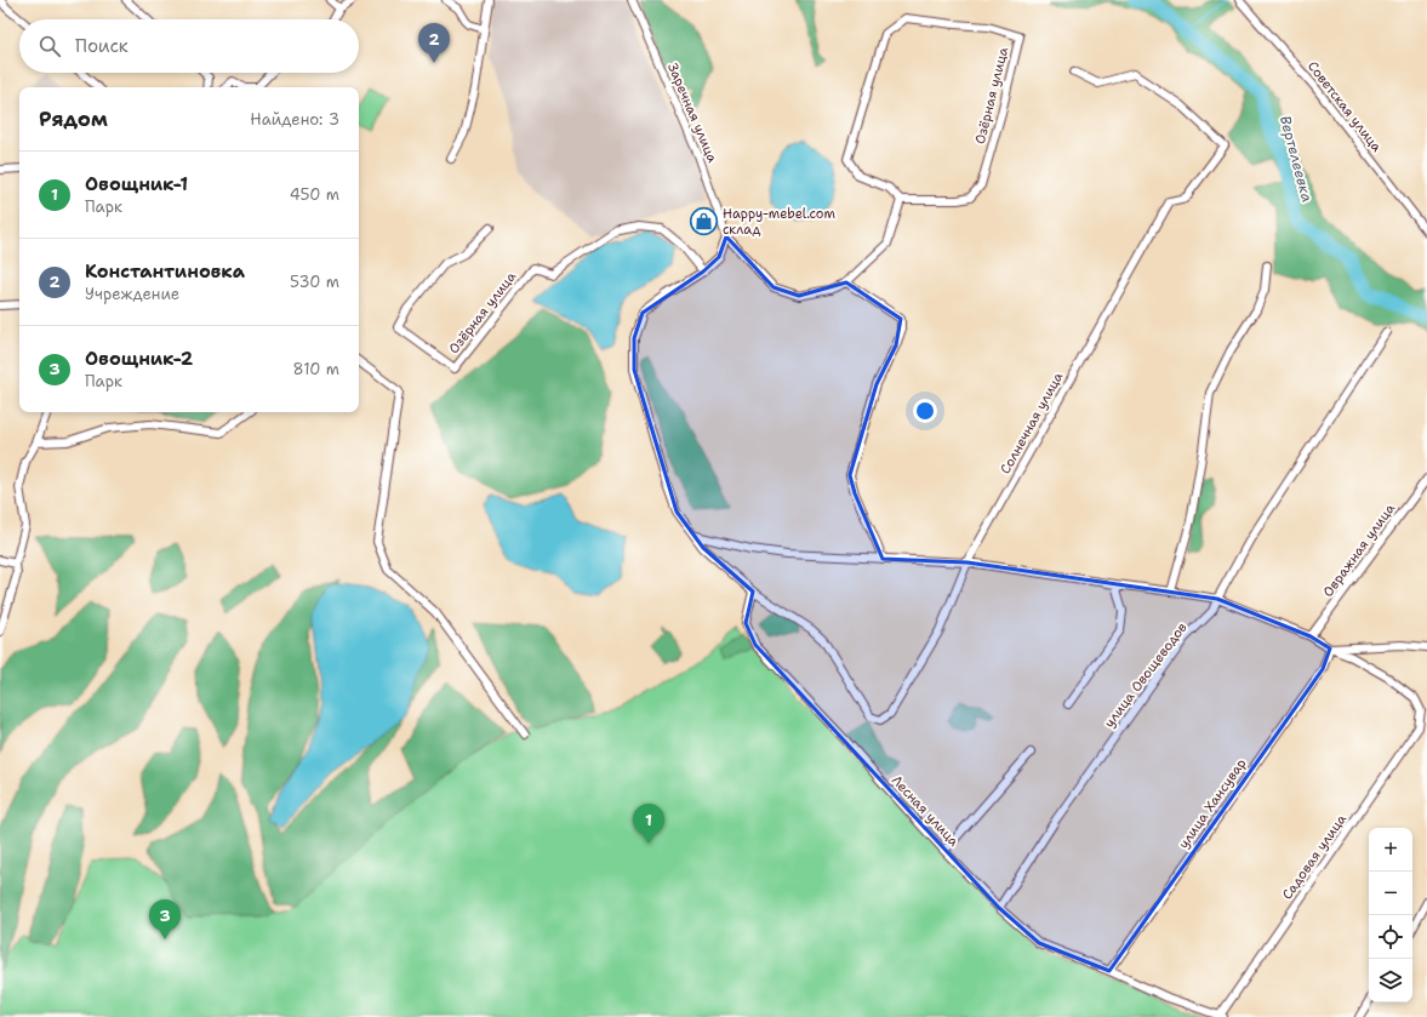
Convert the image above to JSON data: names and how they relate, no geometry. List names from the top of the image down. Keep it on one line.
{"streets":{"street":["Озёрная улица","Советская улица","Заречная улица","Солнечная улица","Овражная улица","улица Овощеводов","улица Хансувар","Лесная улица","Садовая улица"]},"crossings":[["Солнечная улица","Лесная улица"],["улица Овощеводов","Лесная улица"],["улица Хансувар","Лесная улица"],["улица Хансувар","Садовая улица"],["Лесная улица","Садовая улица"]],"water":["Вертелеевка"],"places":{"shop":["Happy-mebel.com склад"]},"page":{"search":"Поиск","pins":["2","1","3"],"heading":["Рядом","Найдено: 3"],"list":[{"mark":"1","name":"Овощник-1","note":"Парк","value":"450 m"},{"mark":"2","name":"Константиновка","note":"Учреждение","value":"530 m"},{"mark":"3","name":"Овощник-2","note":"Парк","value":"810 m"}],"map_buttons":["+","−"]}}
